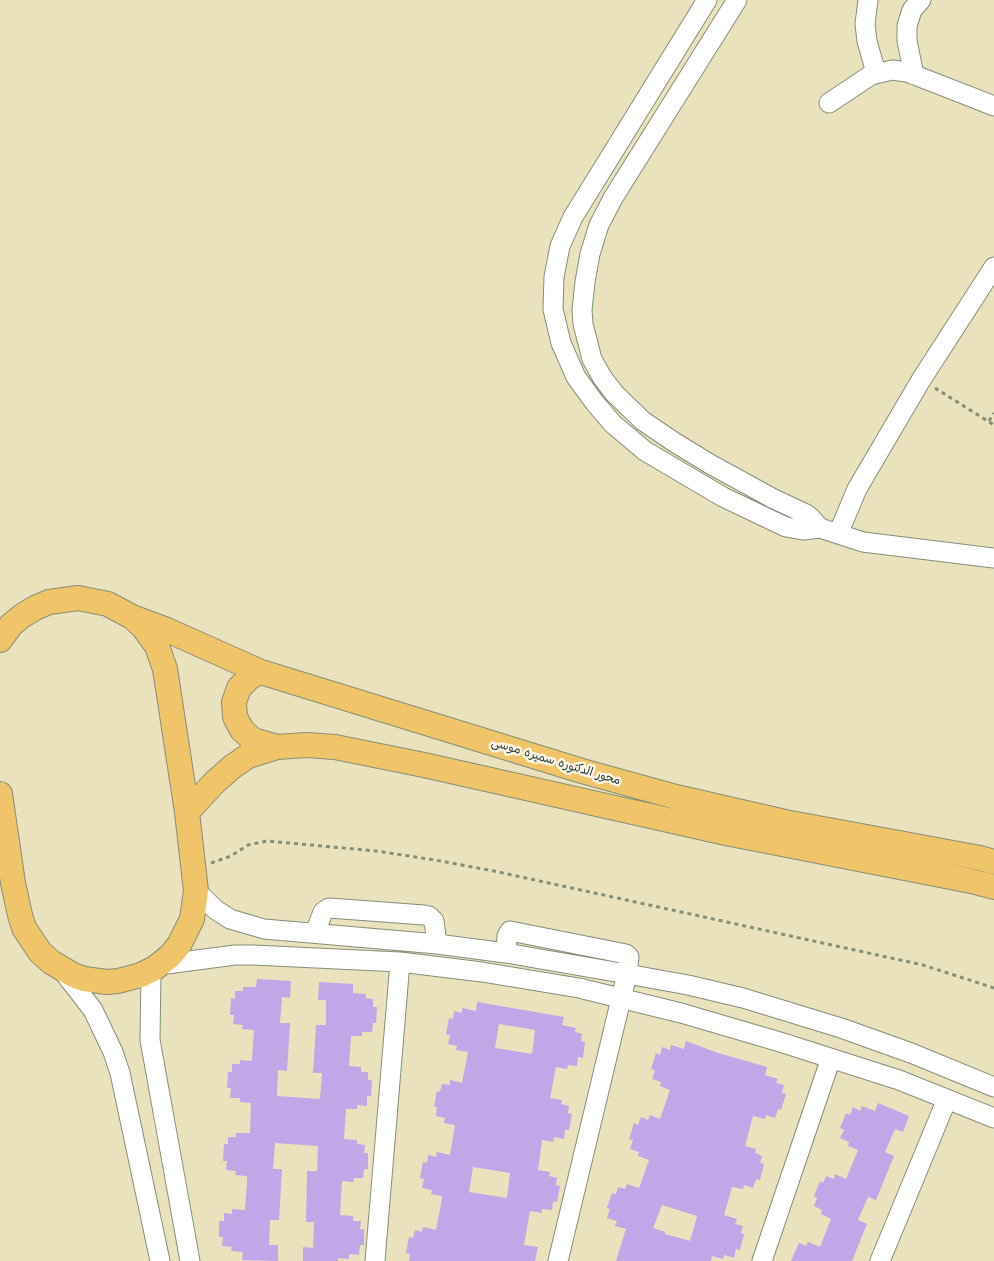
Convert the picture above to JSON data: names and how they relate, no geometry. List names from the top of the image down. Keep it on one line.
{"streets":{"main road":["محور الدكتوره سميره موسى"]}}
